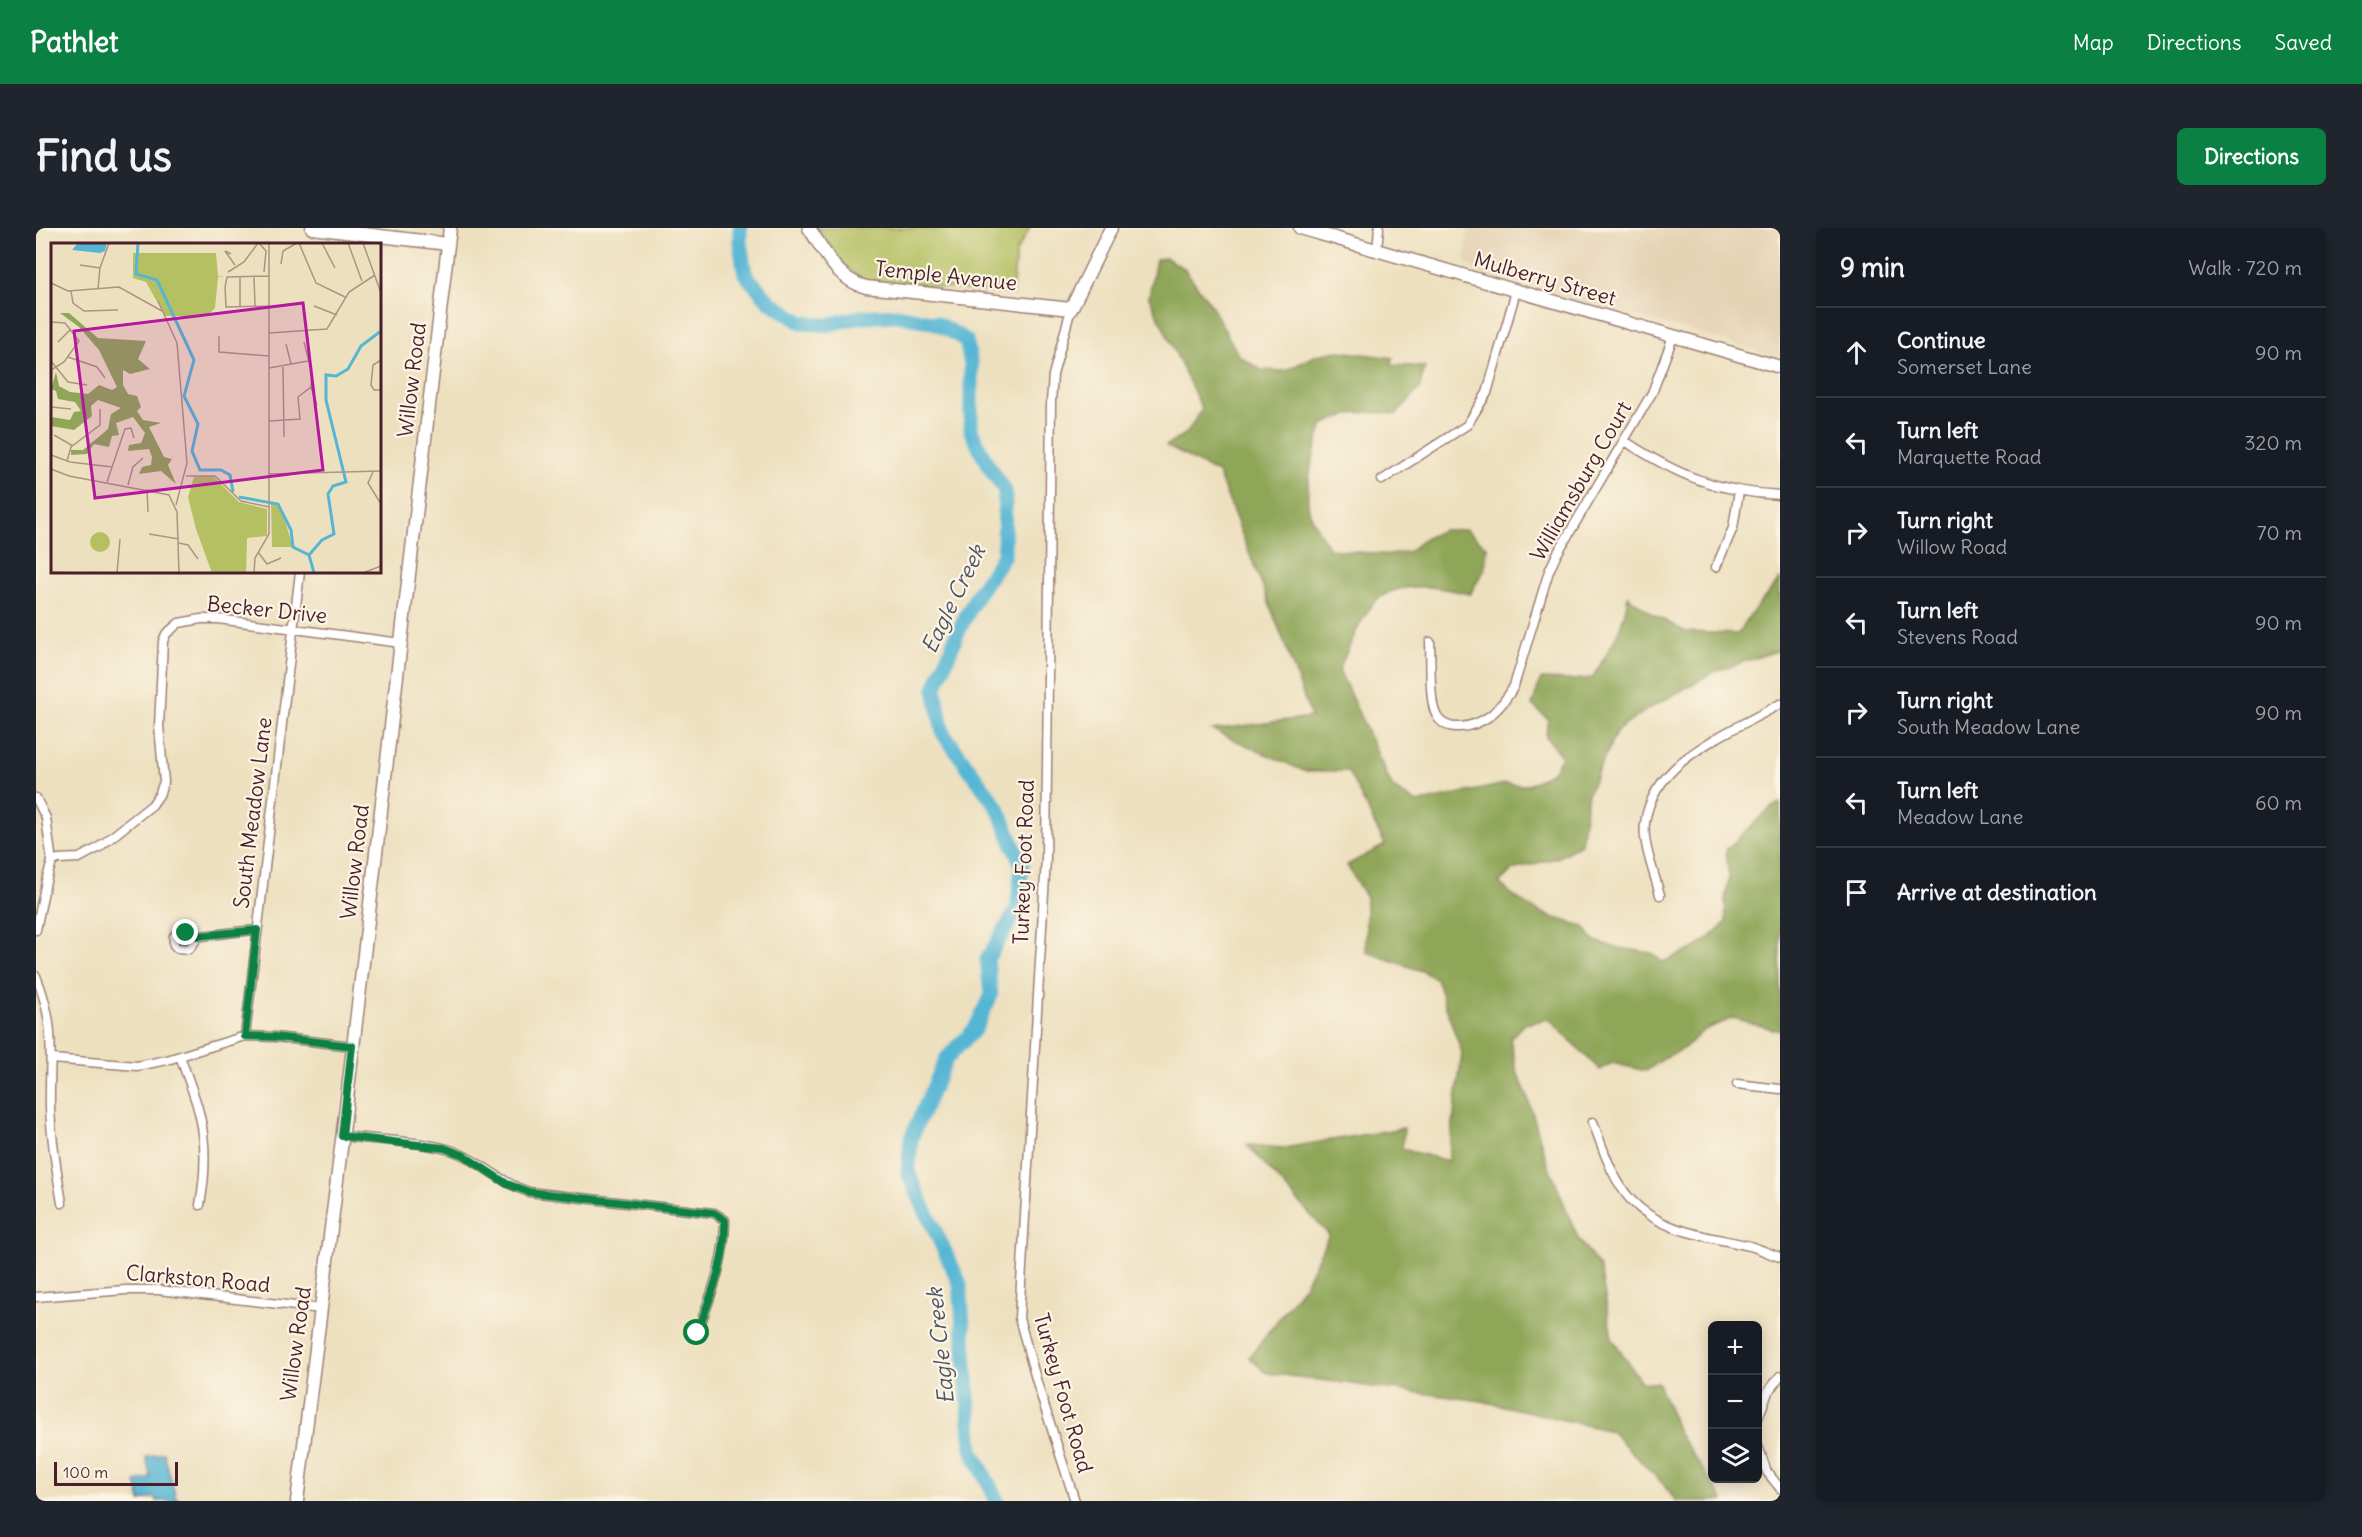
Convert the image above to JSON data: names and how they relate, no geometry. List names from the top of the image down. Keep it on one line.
{"streets":{"street":["Temple Avenue","Mulberry Street","Willow Road","Williamsburg Court","Becker Drive","South Meadow Lane","Turkey Foot Road","Clarkston Road"]},"crossings":[["Temple Avenue","Turkey Foot Road"],["Mulberry Street","Williamsburg Court"],["Willow Road","Becker Drive"],["Willow Road","Clarkston Road"],["Becker Drive","South Meadow Lane"]],"water":["Eagle Creek"],"scale_bar":"100 m","page":{"header":"Pathlet","nav":["Map","Directions","Saved"],"buttons":"Directions","title":"Find us","heading":["9 min","Walk · 720 m"],"list":[["Continue","Somerset Lane","90 m"],["Turn left","Marquette Road","320 m"],["Turn right","Willow Road","70 m"],["Turn left","Stevens Road","90 m"],["Turn right","South Meadow Lane","90 m"],["Turn left","Meadow Lane","60 m"],"Arrive at destination"],"map_buttons":["+","−"],"scale":"100 m"}}
